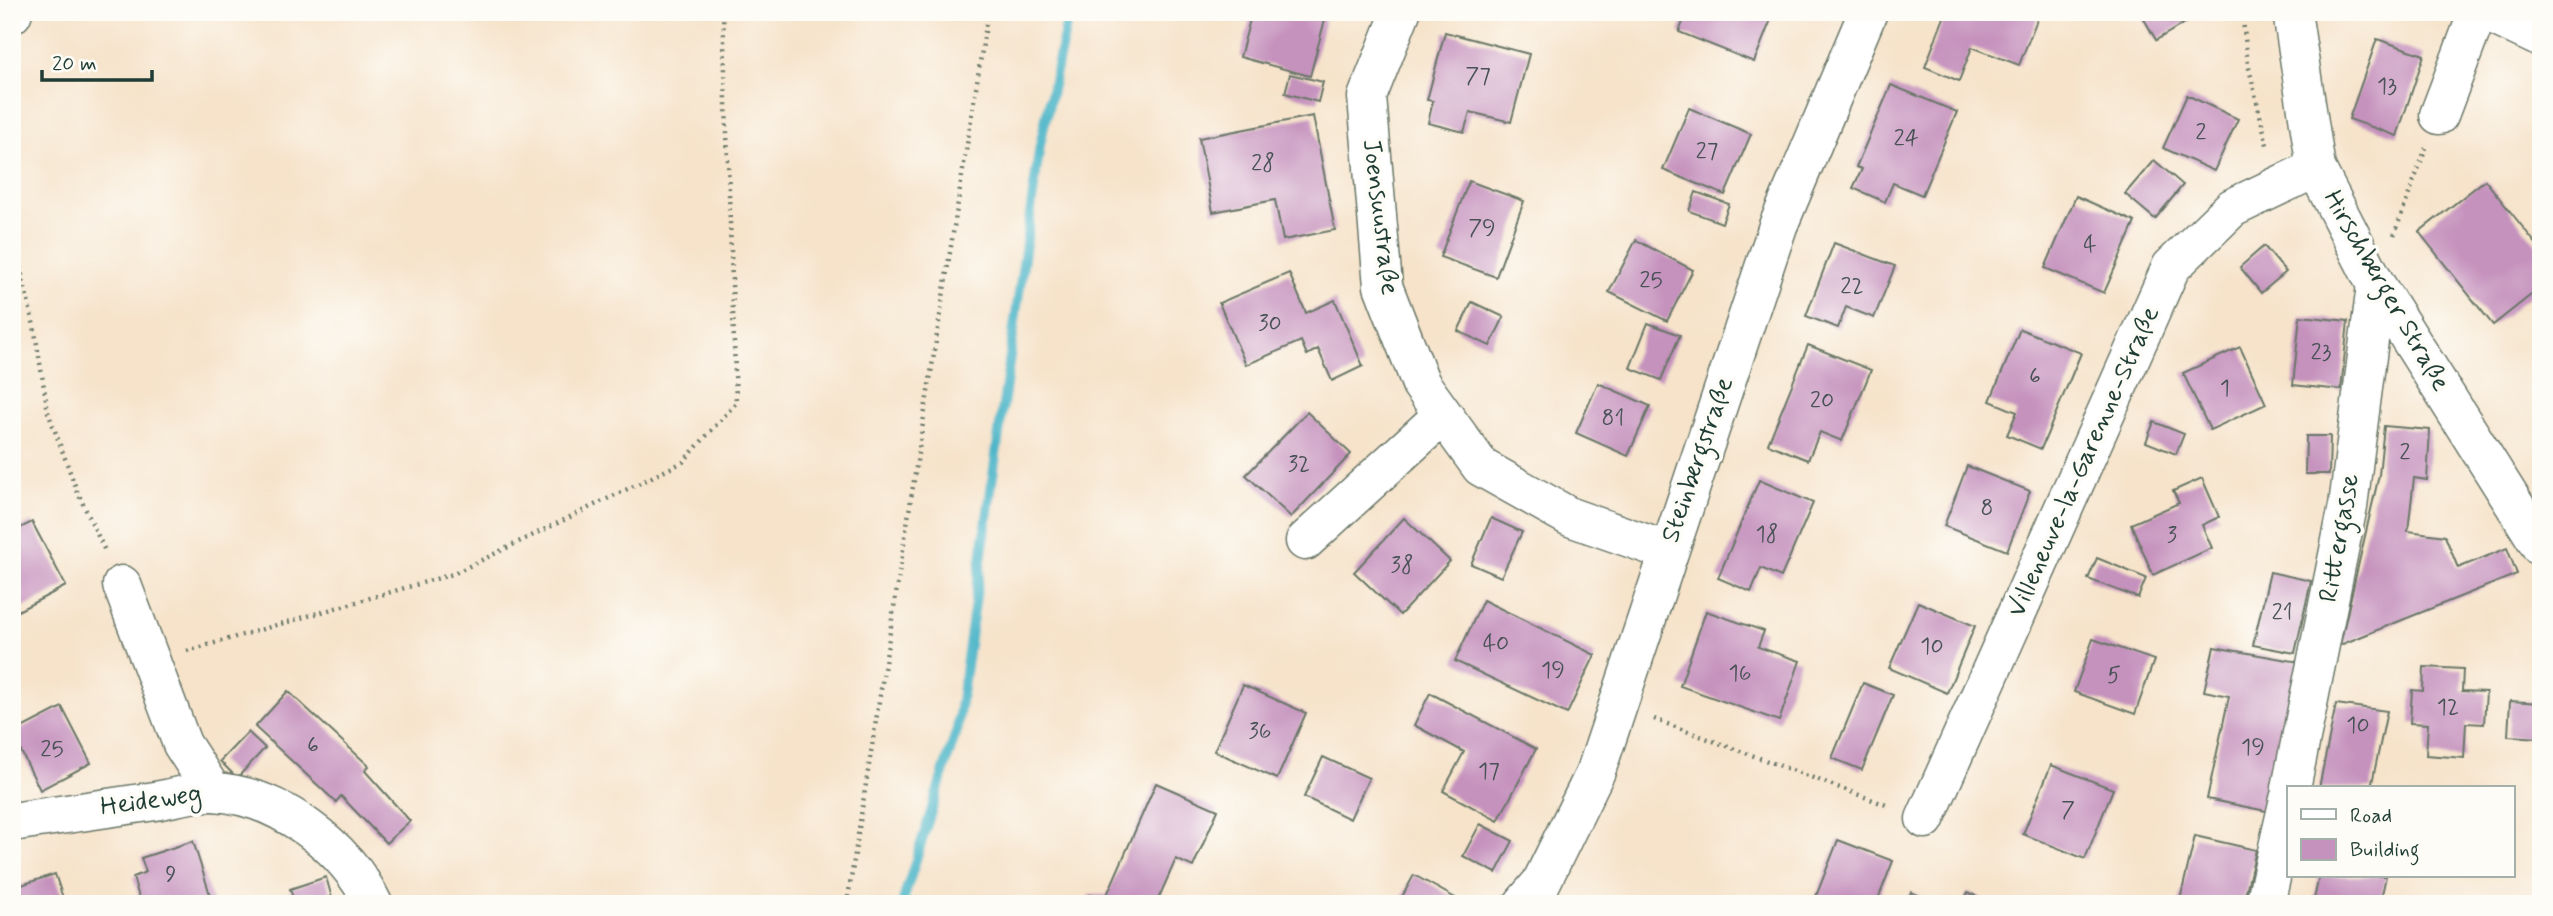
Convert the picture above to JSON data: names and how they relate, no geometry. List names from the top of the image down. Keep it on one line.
{"streets":{"street":["Joensuustraße","Hirschberger Straße","Steinbergstraße","Villeneuve-la-Garenne-Straße","Rittergasse","Heideweg"]},"crossings":[["Joensuustraße","Steinbergstraße"],["Hirschberger Straße","Villeneuve-la-Garenne-Straße"],["Hirschberger Straße","Rittergasse"]],"house_numbers":["77","13","2","24","27","28","79","4","25","22","30","23","6","1","20","81","2","32","8","18","3","38","21","40","10","19","16","5","12","10","36","6","19","25","17","7","9"],"legend":["Road","Building"],"scale_bar":"20 m"}
